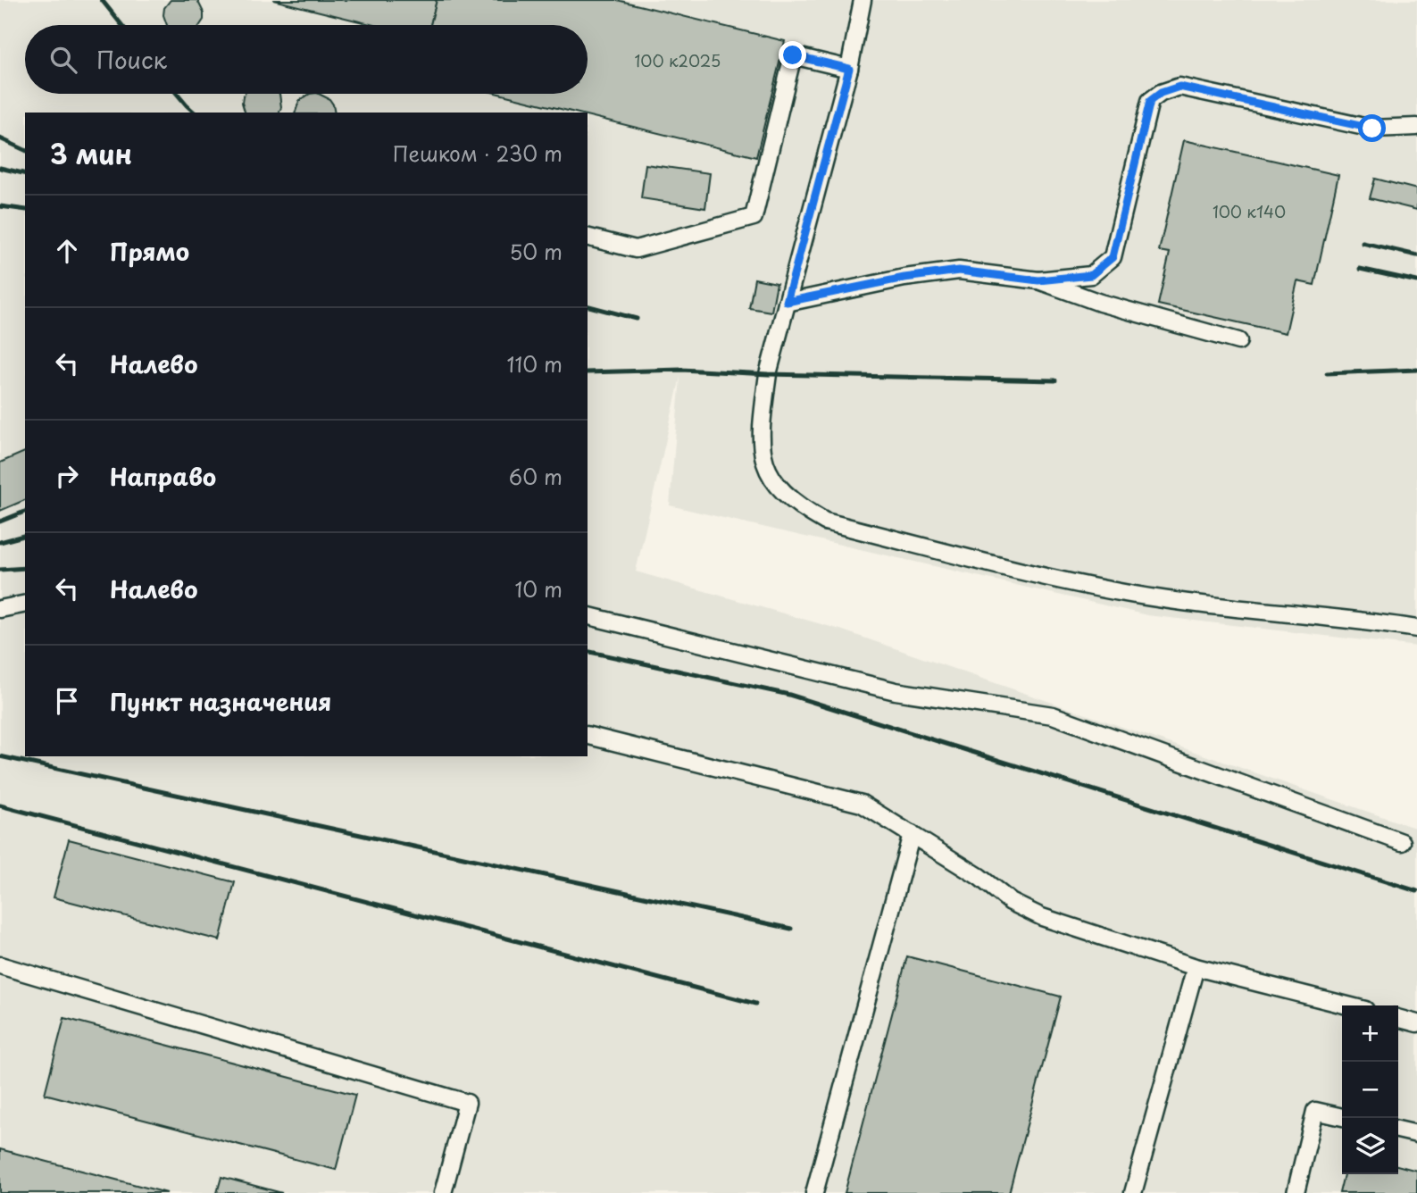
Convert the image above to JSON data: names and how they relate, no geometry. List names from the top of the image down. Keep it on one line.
{"house_numbers":["100 к2025","100 к140"],"page":{"search":"Поиск","heading":["3 мин","Пешком · 230 m"],"list":[["Прямо","50 m"],["Налево","110 m"],["Направо","60 m"],["Налево","10 m"],"Пункт назначения"],"map_buttons":["+","−"]}}
